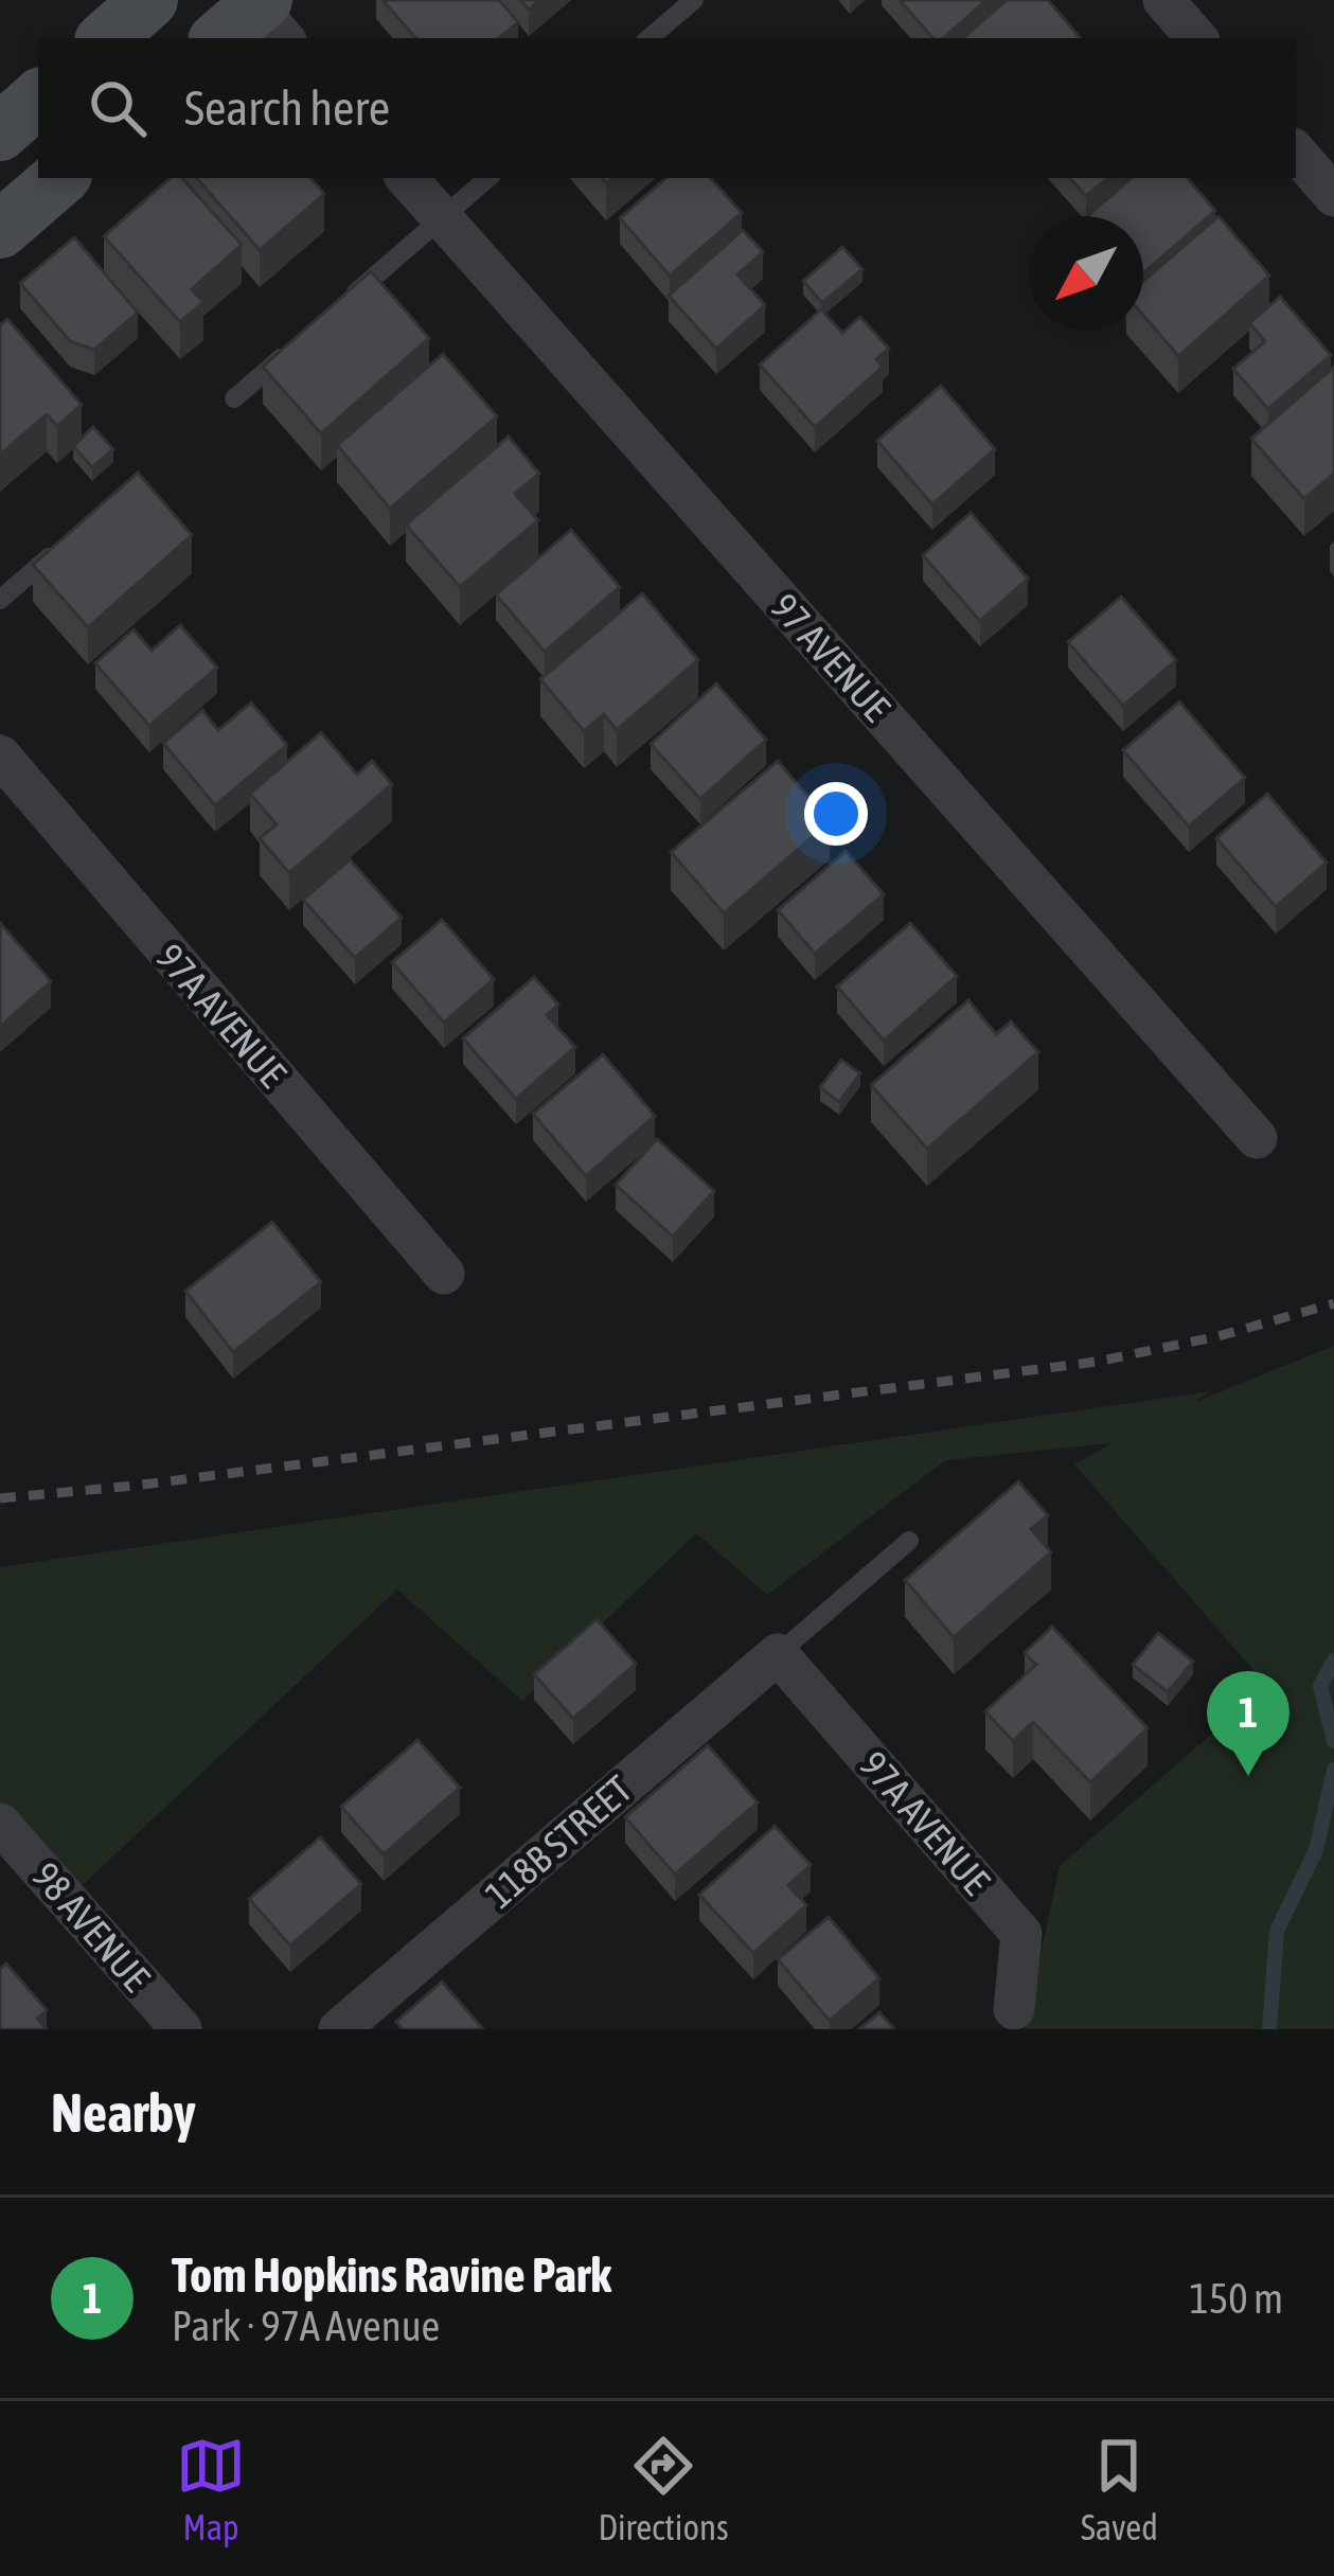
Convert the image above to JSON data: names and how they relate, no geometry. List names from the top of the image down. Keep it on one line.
{"streets":{"street":["97 AVENUE","97A AVENUE","118B STREET","98 AVENUE"]},"crossings":[["97A AVENUE","118B STREET"]],"north":"bottom left","page":{"search":"Search here","pins":"1","heading":"Nearby","list":[{"mark":"1","name":"Tom Hopkins Ravine Park","note":"Park · 97A Avenue","value":"150 m"}],"nav":["Map","Directions","Saved"]}}
